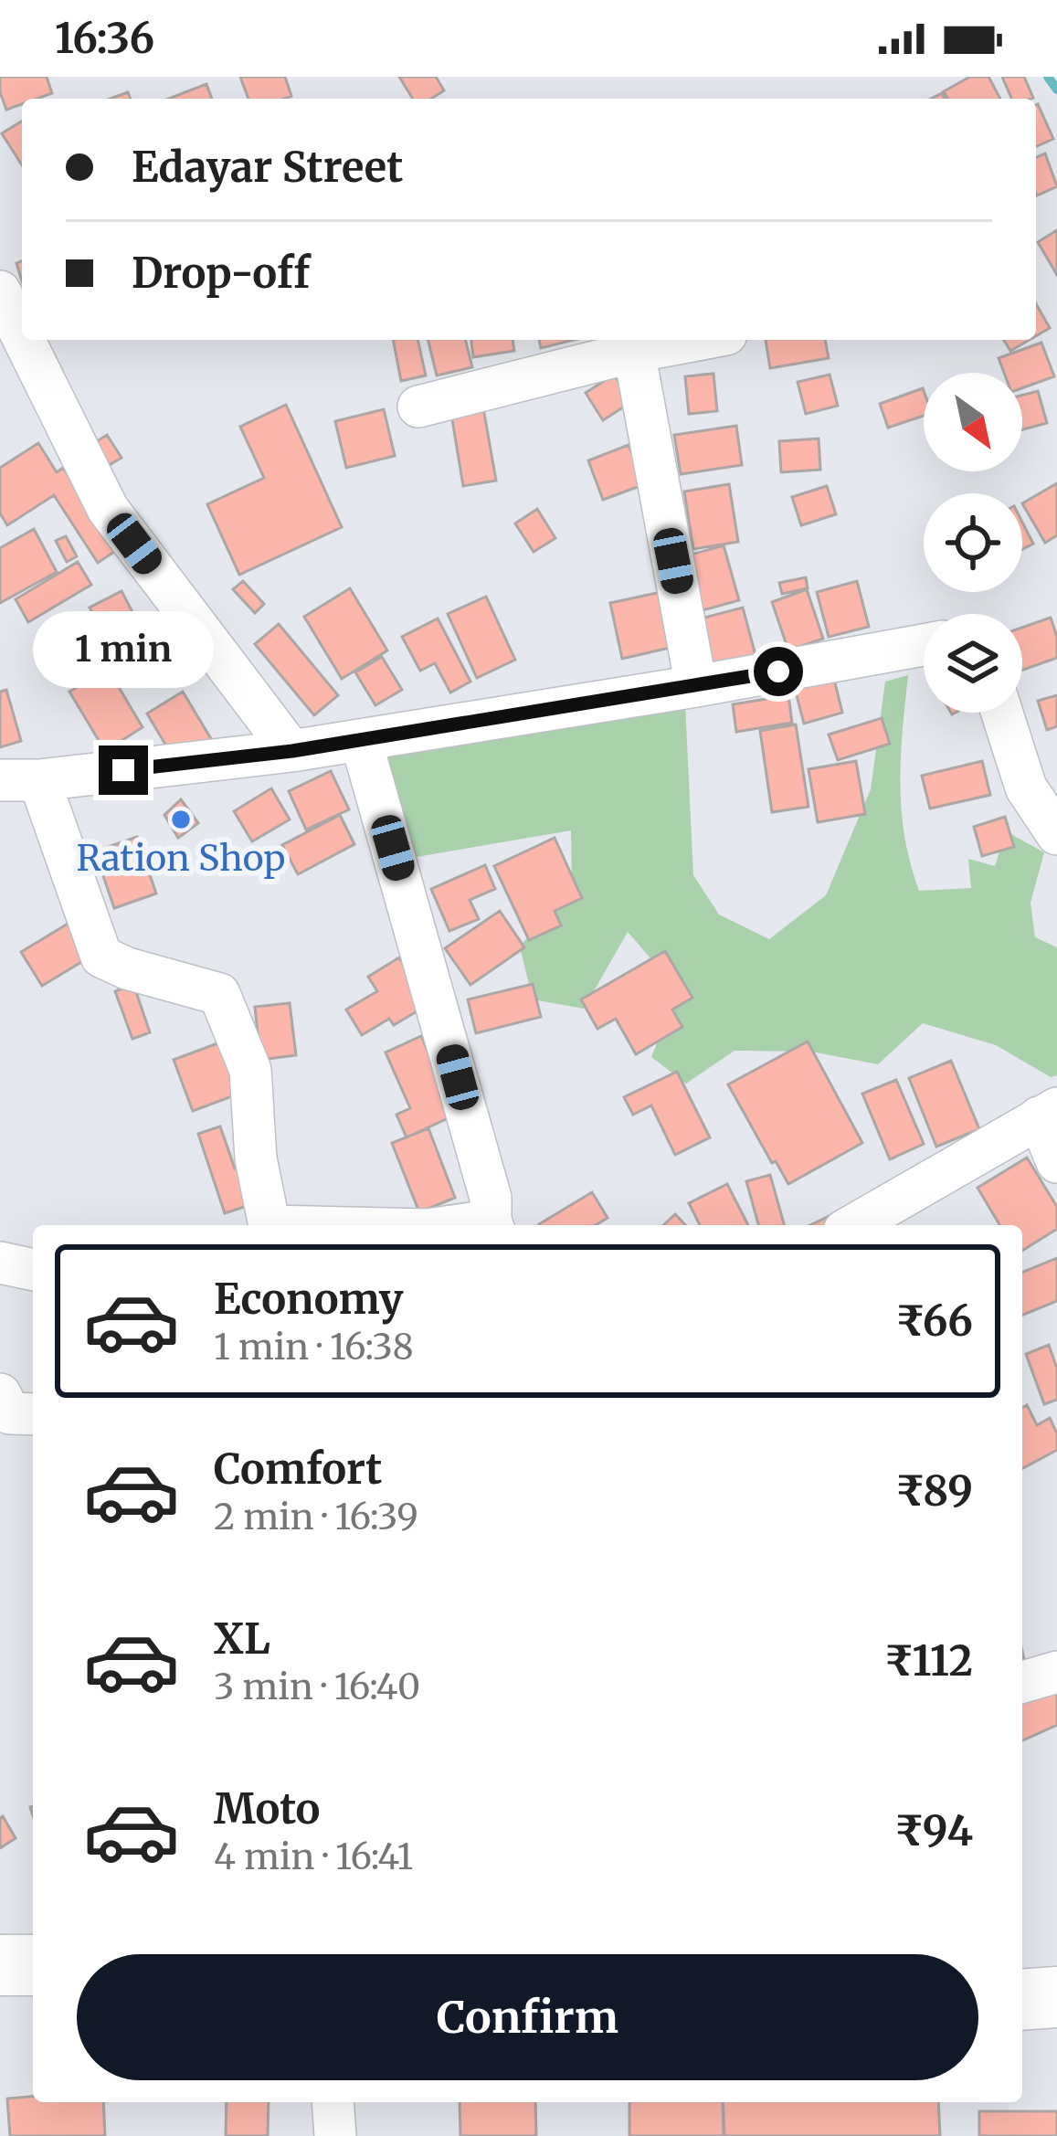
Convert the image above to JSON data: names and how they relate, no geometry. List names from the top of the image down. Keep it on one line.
{"places":["Ration Shop"],"north":"bottom right","page":{"status":"16:36","banner":["Edayar Street","Drop-off"],"bubble":"1 min","list":[{"name":"Economy","note":"1 min · 16:38","value":"₹66"},{"name":"Comfort","note":"2 min · 16:39","value":"₹89"},{"name":"XL","note":"3 min · 16:40","value":"₹112"},{"name":"Moto","note":"4 min · 16:41","value":"₹94"}],"buttons":"Confirm"}}
